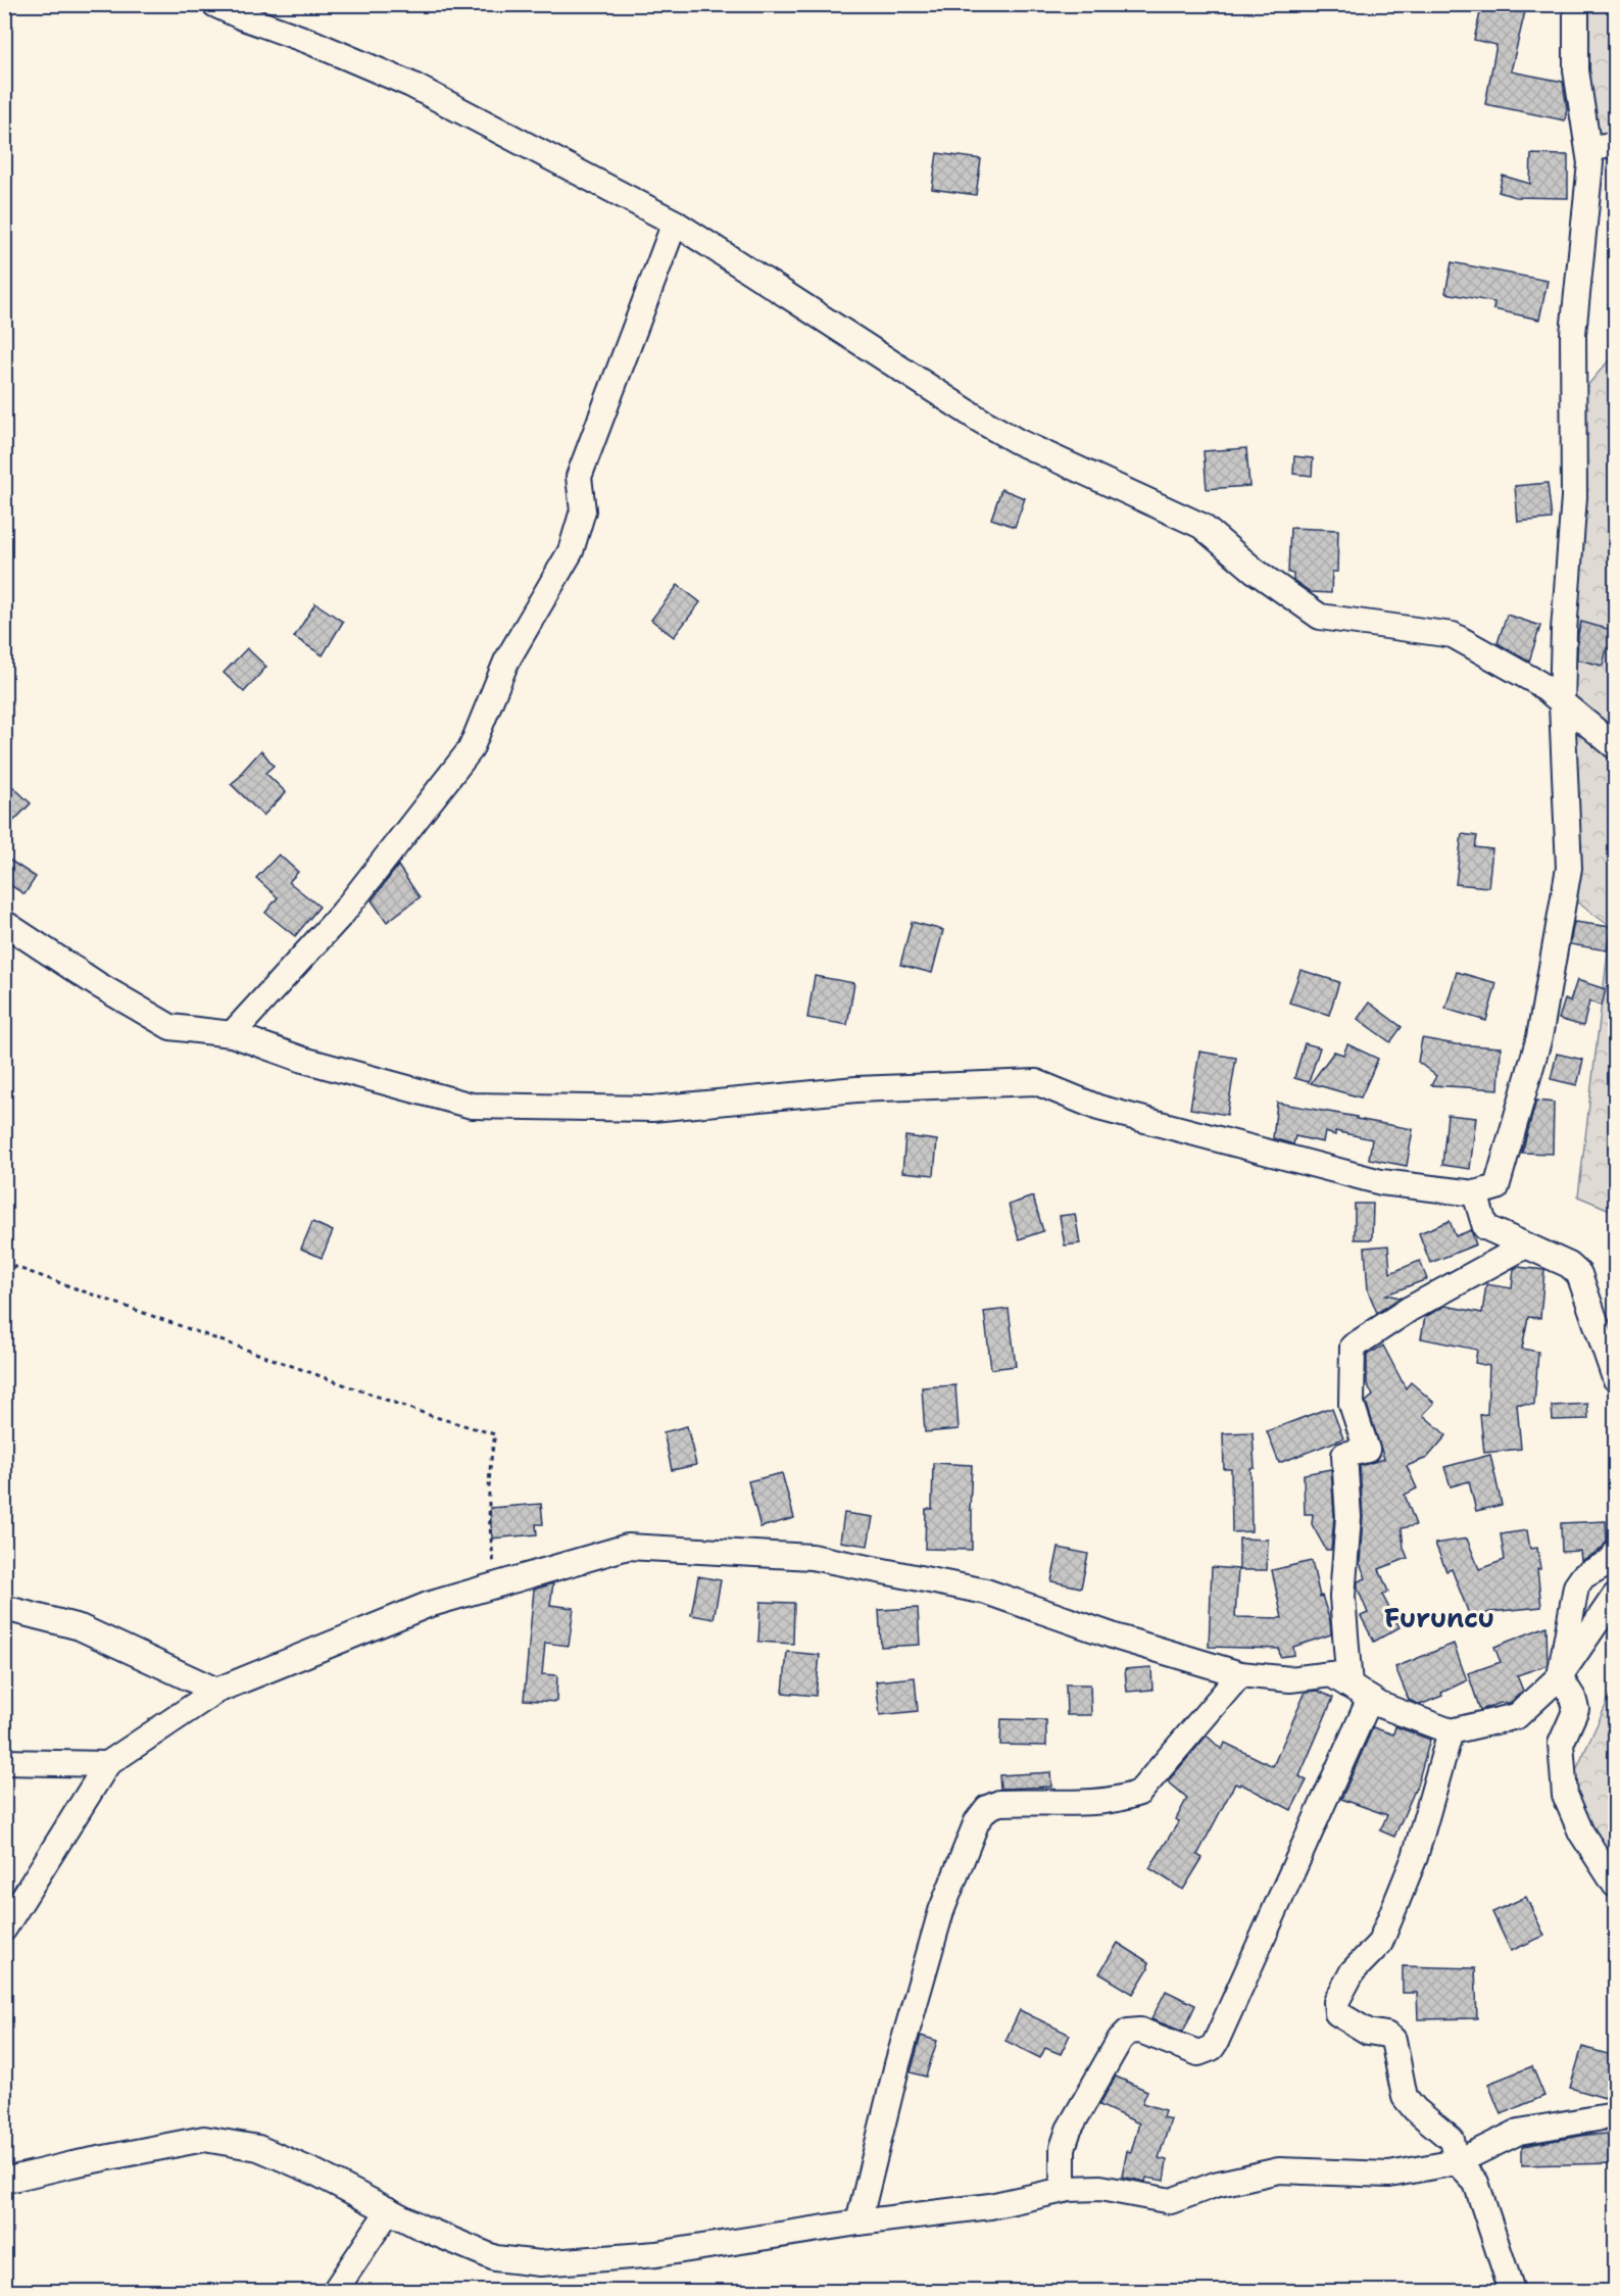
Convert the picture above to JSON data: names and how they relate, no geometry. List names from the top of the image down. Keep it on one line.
{"districts":["Furuncu"]}
